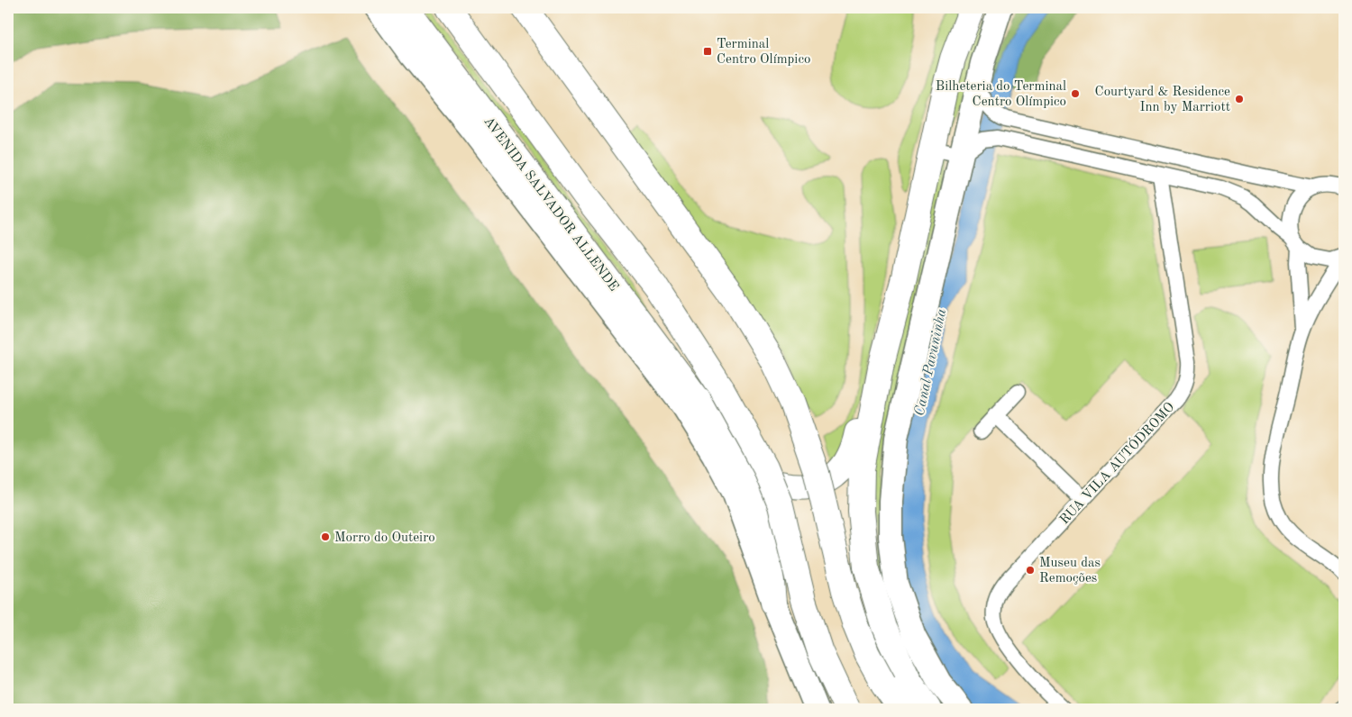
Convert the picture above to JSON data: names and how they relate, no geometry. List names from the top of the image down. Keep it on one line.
{"streets":{"highway":["AVENIDA SALVADOR ALLENDE"],"street":["RUA VILA AUTÓDROMO"]},"water":["Canal Pavuninha"],"places":{"transit":["Terminal Centro Olímpico"],"other":["Bilheteria do Terminal Centro Olímpico","Courtyard & Residence Inn by Marriott","Morro do Outeiro","Museu das Remoções"]}}
